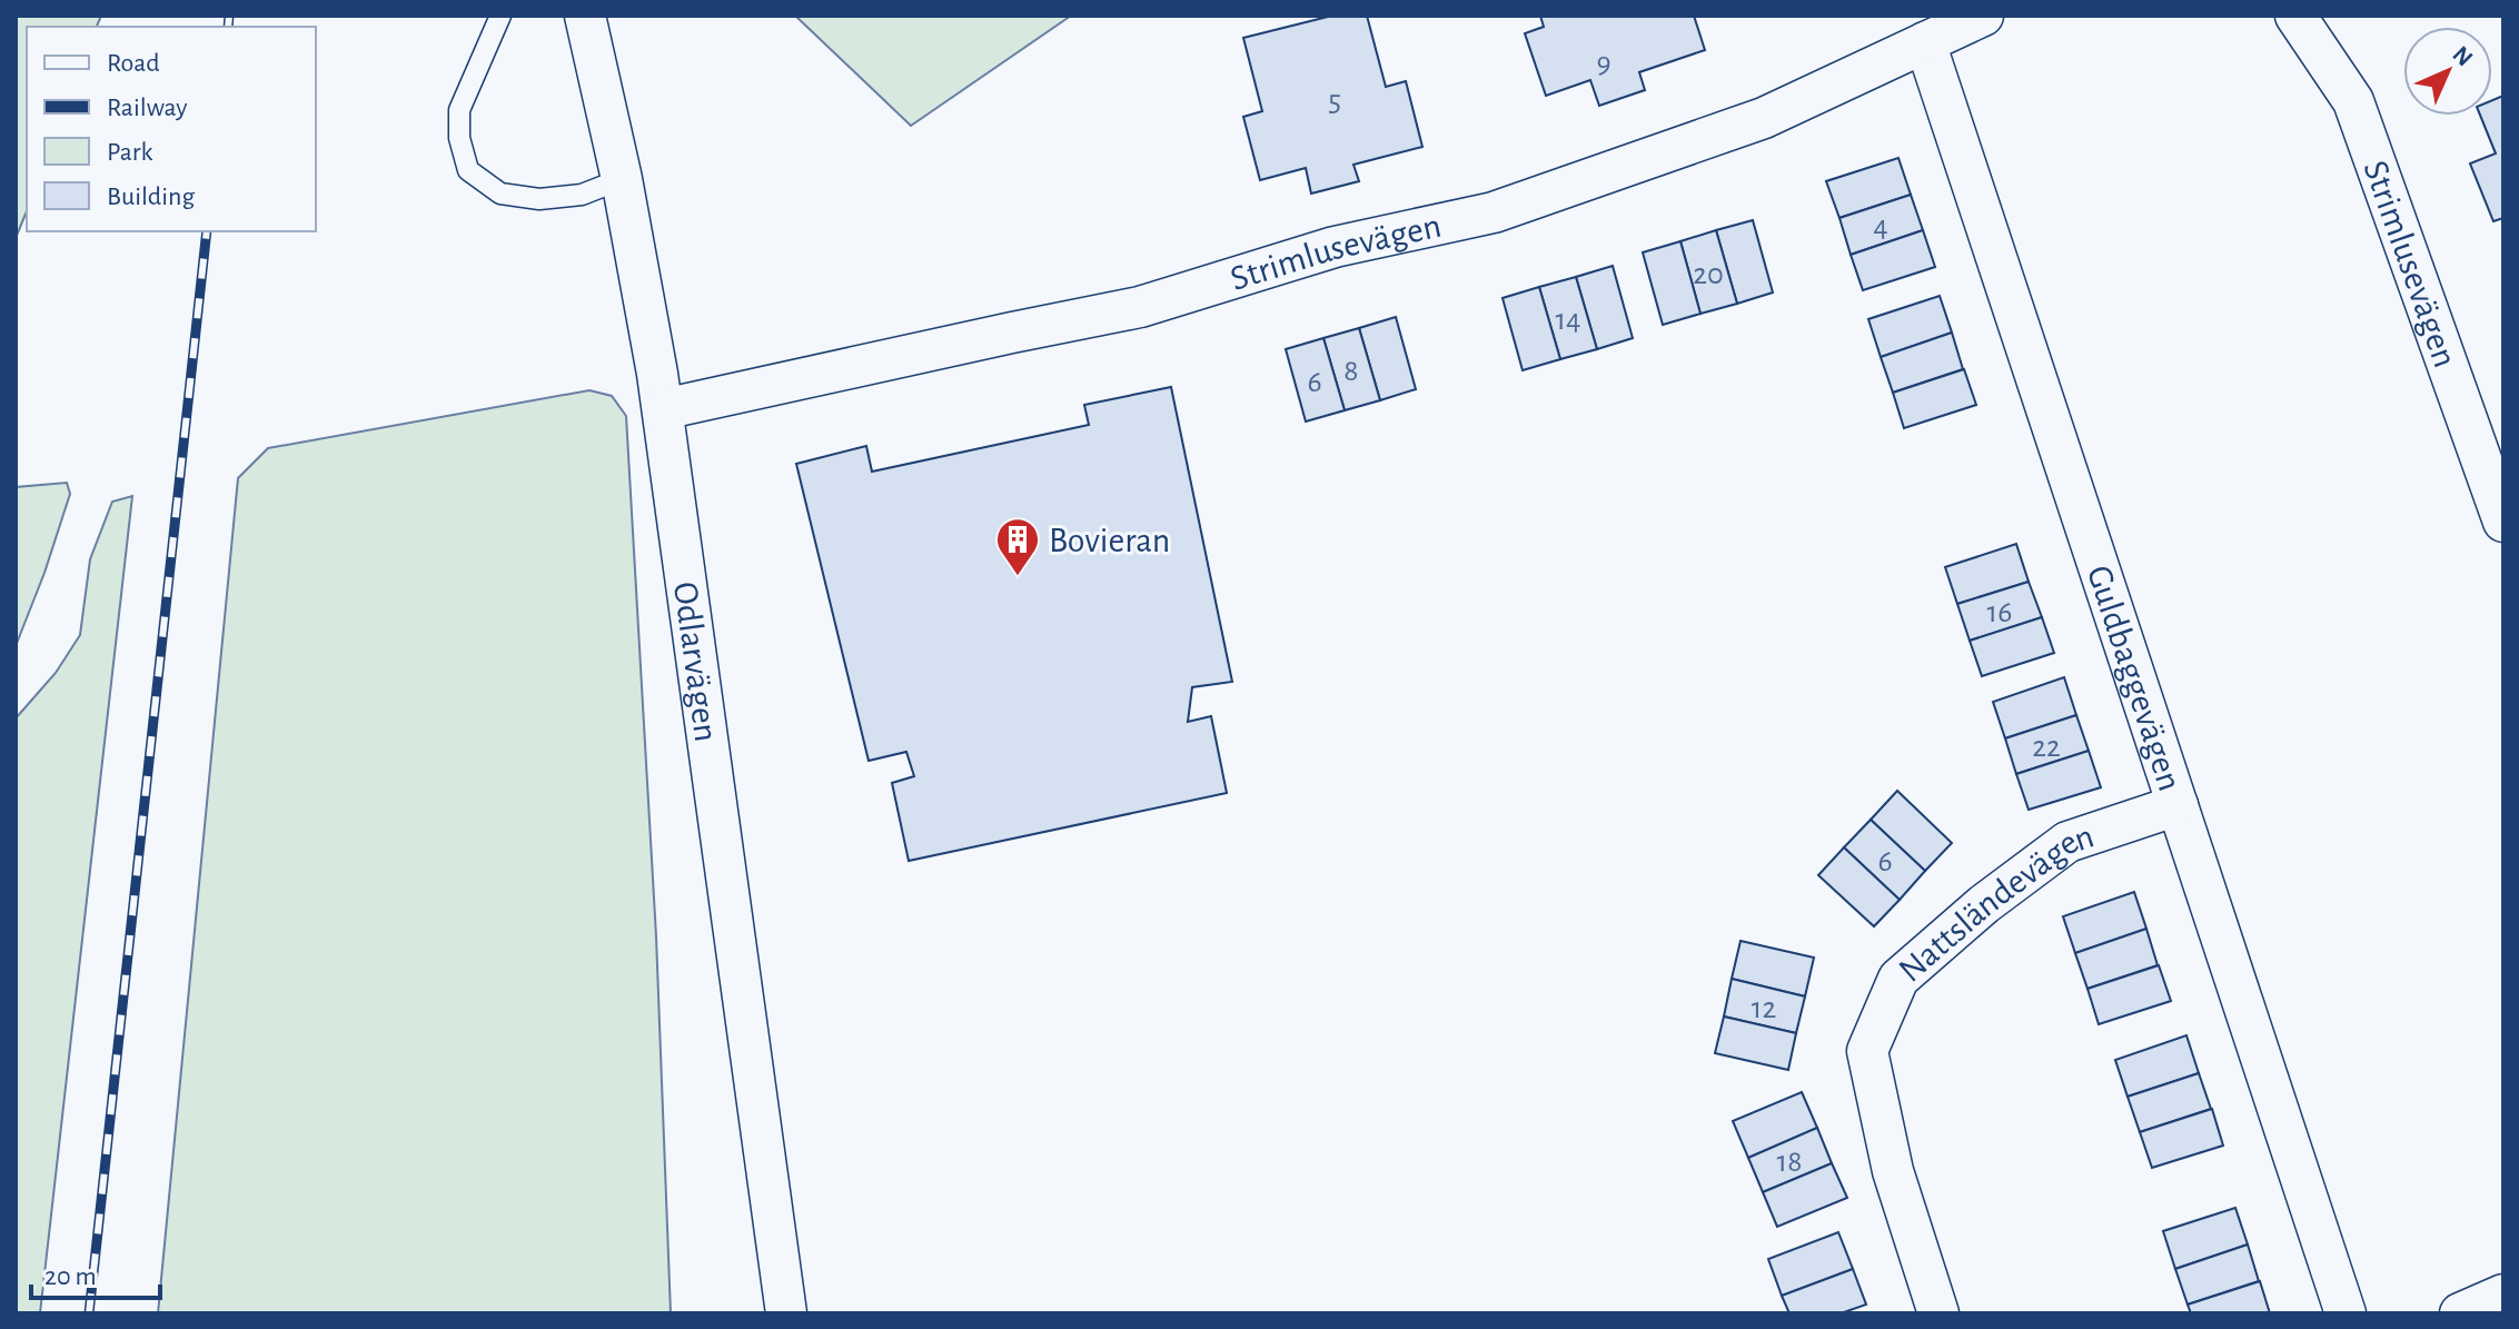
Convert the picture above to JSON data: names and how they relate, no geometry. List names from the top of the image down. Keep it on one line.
{"streets":{"street":["Strimlusevägen","Odlarvägen","Guldbaggevägen","Nattsländevägen"]},"crossings":[["Strimlusevägen","Odlarvägen"],["Strimlusevägen","Guldbaggevägen"],["Guldbaggevägen","Nattsländevägen"]],"places":{"building":["Bovieran"]},"house_numbers":["9","5","4","20","14","8","6","16","22","6","12","18"],"legend":["Road","Railway","Park","Building"],"scale_bar":"20 m","north":"top right"}
